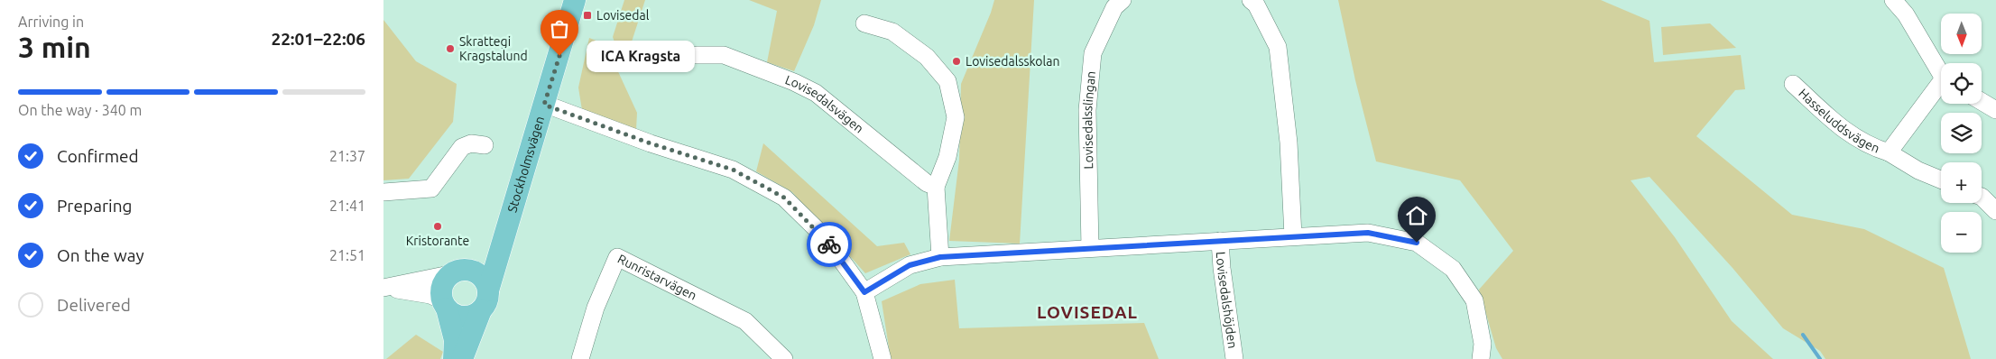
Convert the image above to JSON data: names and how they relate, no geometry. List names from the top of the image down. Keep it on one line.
{"streets":{"main road":["Stockholmsvägen"],"street":["Lovisedalsvägen","Hasseluddsvägen","Lovisedalsslingan","Runristarvägen","Lovisedalshöjden"]},"crossings":[["Lovisedalsslingan","Lovisedalshöjden"]],"districts":["LOVISEDAL"],"places":{"transit":["Lovisedal"],"other":["Skrattegi Kragstalund","ICA Kragsta","Lovisedalsskolan","Kristorante"]},"north":"bottom","page":{"heading":["3 min","Arriving in","22:01–22:06"],"map_buttons":["+","−"],"bubble":"ICA Kragsta","bar":"On the way · 340 m","list":[["Confirmed","21:37"],["Preparing","21:41"],["On the way","21:51"],"Delivered"]}}
